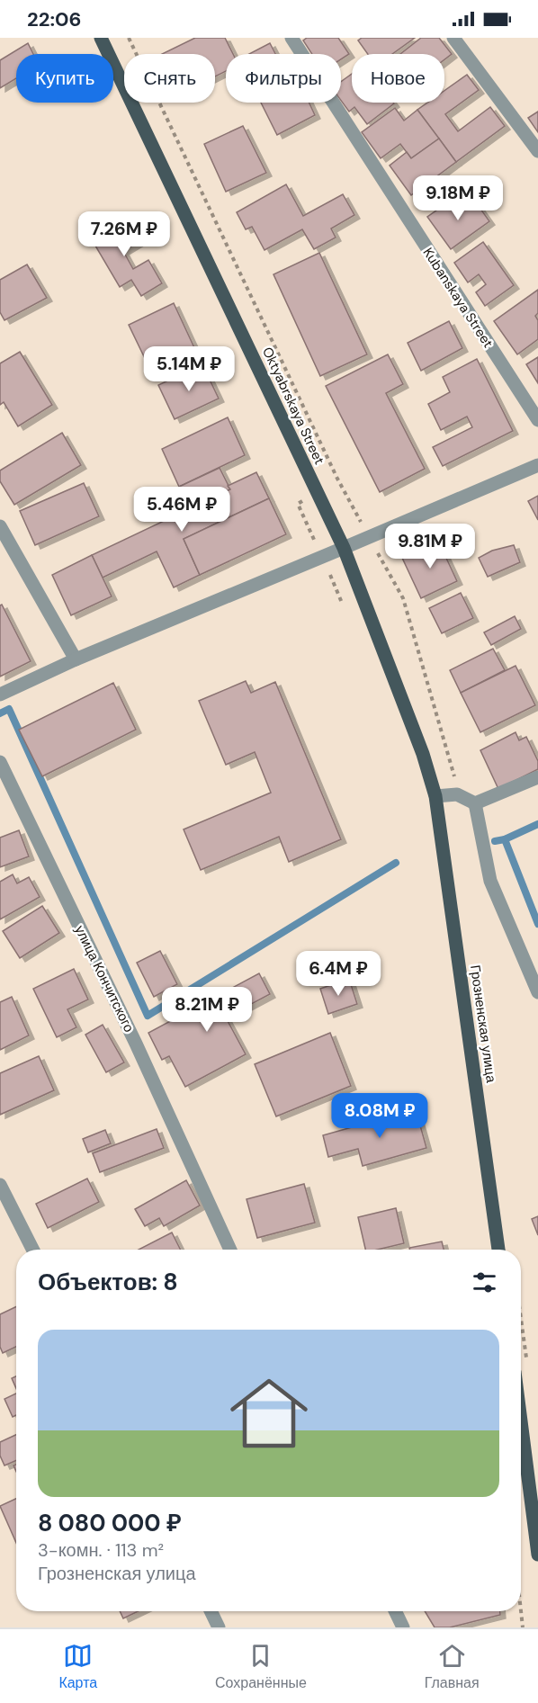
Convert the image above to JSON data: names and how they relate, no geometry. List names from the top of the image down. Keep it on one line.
{"streets":{"main road":["Oktyabrskaya Street","Грозненская улица"],"street":["Kubanskaya Street","улица Кончитского"]},"crossings":[["Oktyabrskaya Street","Грозненская улица"]],"page":{"status":"22:06","chip":["Купить","Снять","Фильтры","Новое"],"price":["9.18M ₽","7.26M ₽","5.14M ₽","5.46M ₽","9.81M ₽","6.4M ₽","8.21M ₽","8.08M ₽"],"heading":"Объектов: 8","list":[{"name":"8 080 000 ₽","note":"3-комн. · 113 m² · Грозненская улица"}],"tabs":["Карта","Сохранённые","Главная"]}}
